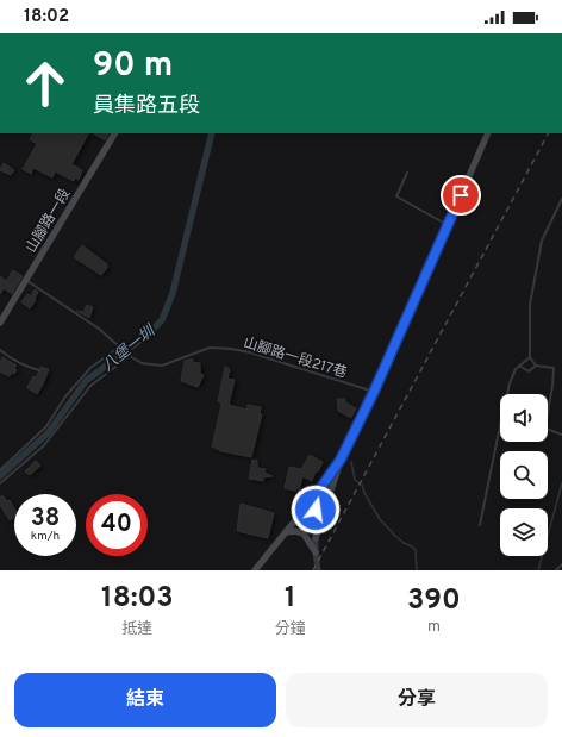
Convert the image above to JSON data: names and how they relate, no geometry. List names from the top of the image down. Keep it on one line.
{"streets":{"main road":["山腳路一段"],"lane":["山腳路一段217巷"]},"water":["八堡一圳"],"page":{"status":"18:02","turn":["90 m","員集路五段"],"speed":"38 km/h","limit":"40","eta":["18:03","抵達","1","分鐘","390","m"],"buttons":["結束","分享"]}}
